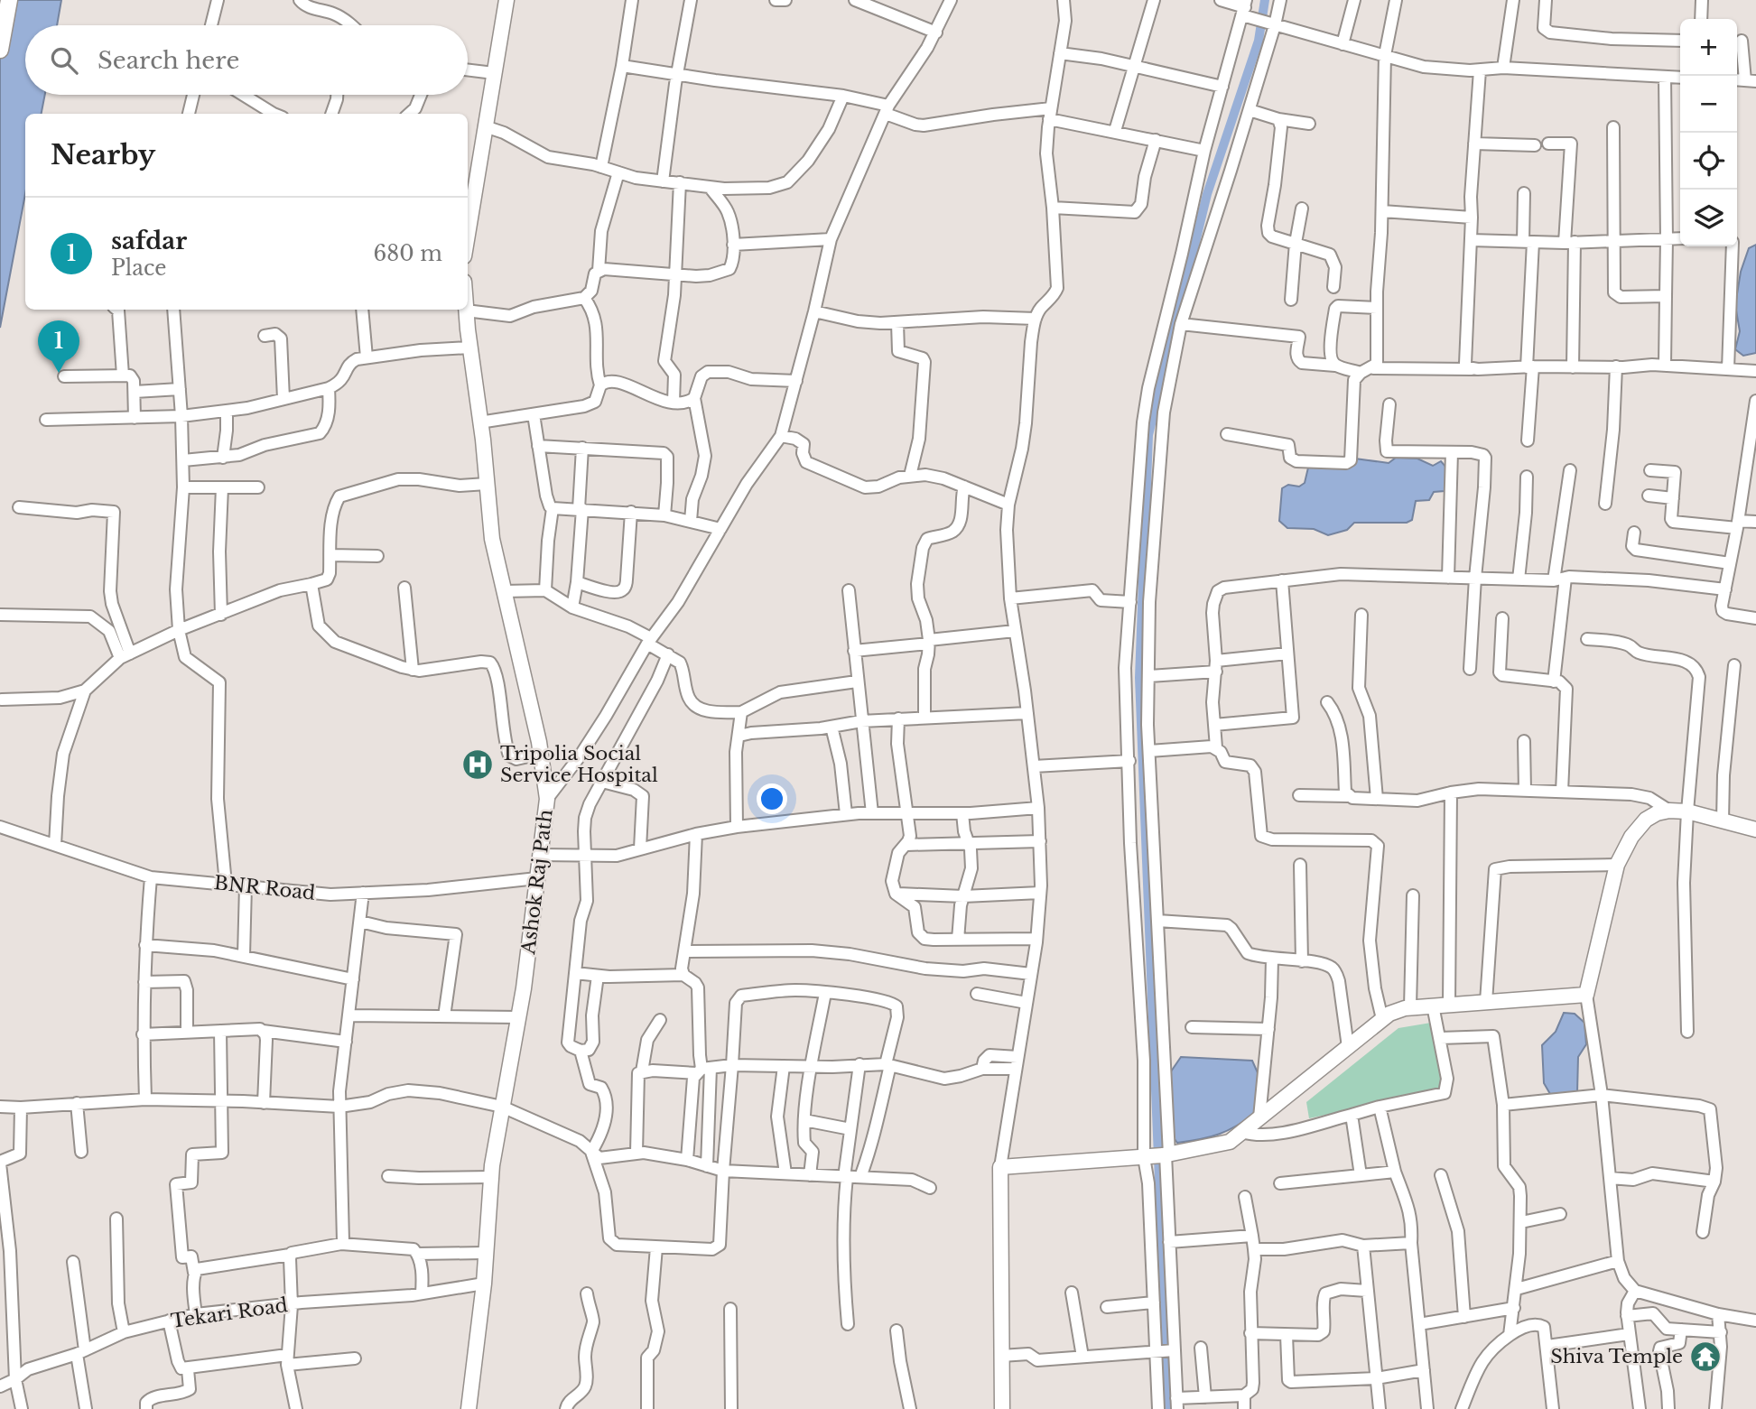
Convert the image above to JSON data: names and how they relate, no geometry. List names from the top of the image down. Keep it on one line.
{"streets":{"main road":["Ashok Raj Path"],"street":["BNR Road","Tekari Road"]},"crossings":[["Ashok Raj Path","BNR Road"],["Ashok Raj Path","Tekari Road"]],"places":{"hospital":["Tripolia Social Service Hospital"],"temple":["Shiva Temple"]},"page":{"map_buttons":["+","−"],"search":"Search here","heading":"Nearby","list":[{"mark":"1","name":"safdar","note":"Place","value":"680 m"}],"pins":"1"}}
